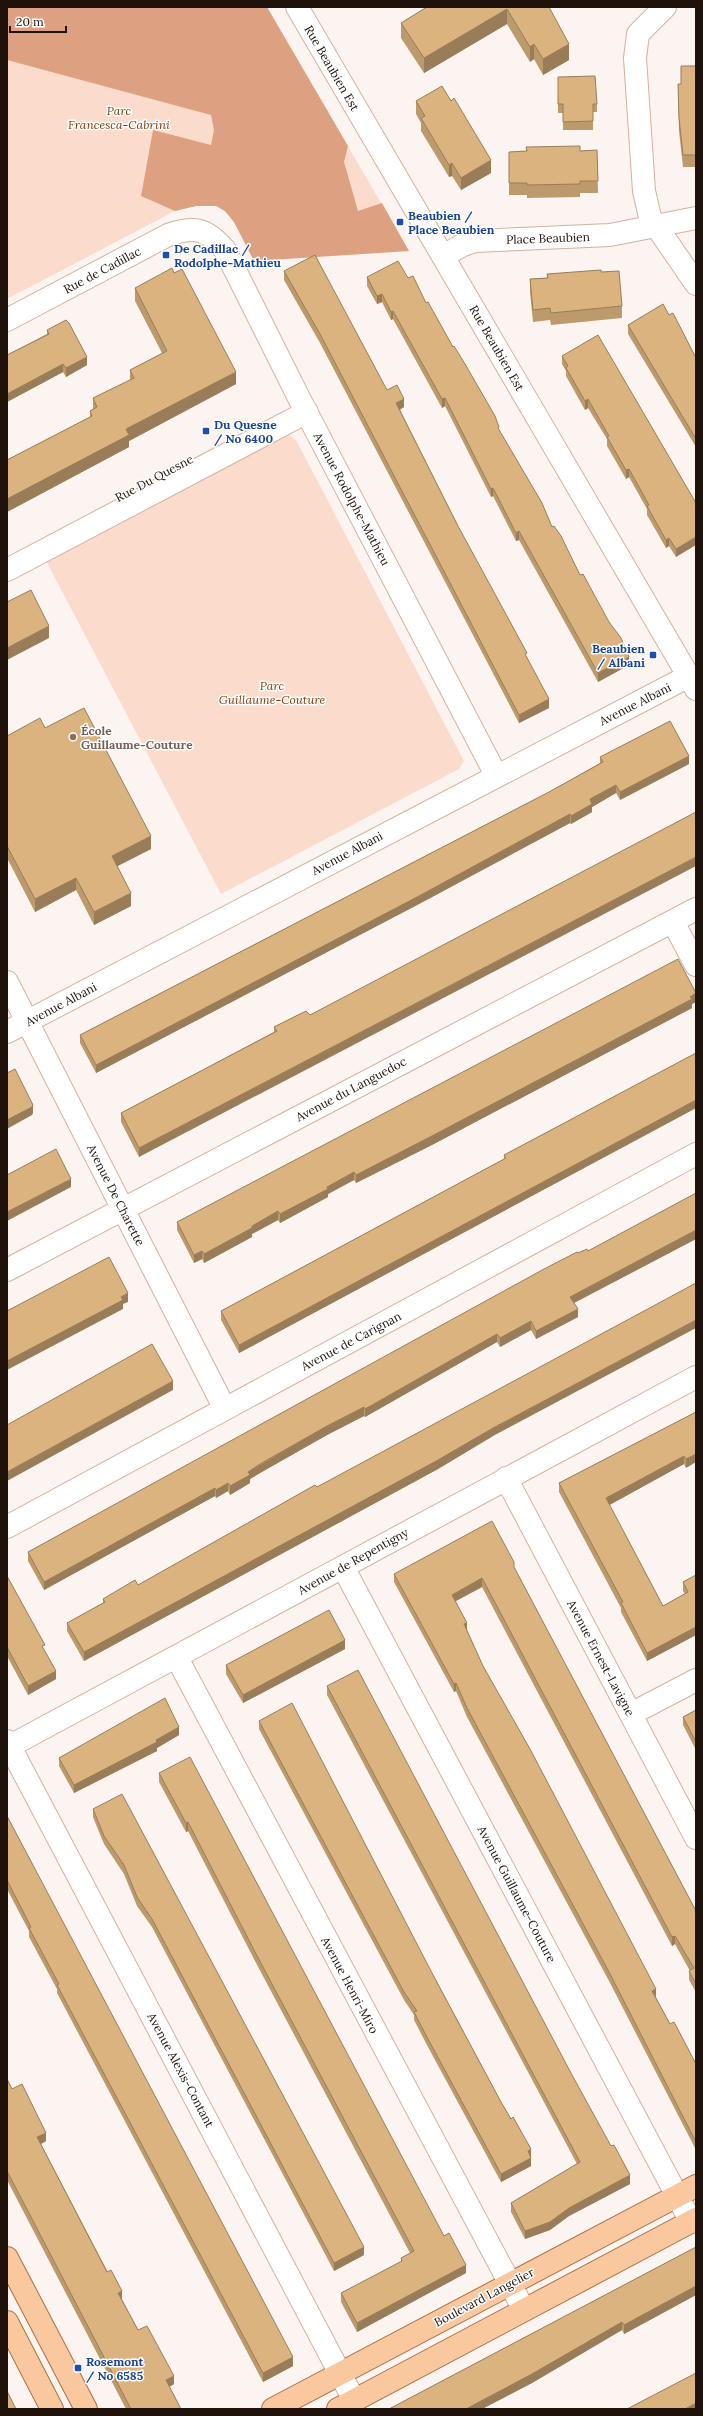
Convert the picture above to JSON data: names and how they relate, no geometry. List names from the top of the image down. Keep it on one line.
{"streets":{"main road":["Boulevard Langelier"],"street":["Rue Beaubien Est","Place Beaubien","Rue de Cadillac","Rue Du Quesne","Avenue Rodolphe-Mathieu","Avenue Albani","Avenue du Languedoc","Avenue De Charette","Avenue de Carignan","Avenue de Repentigny","Avenue Ernest-Lavigne","Avenue Guillaume-Couture","Avenue Henri-Miro","Avenue Alexis-Contant"]},"crossings":[["Rue Beaubien Est","Place Beaubien"],["Rue Beaubien Est","Avenue Albani"],["Rue de Cadillac","Avenue Rodolphe-Mathieu"],["Rue Du Quesne","Avenue Rodolphe-Mathieu"],["Avenue Rodolphe-Mathieu","Avenue Albani"],["Avenue Albani","Avenue De Charette"],["Avenue du Languedoc","Avenue De Charette"],["Avenue De Charette","Avenue de Carignan"],["Avenue de Repentigny","Avenue Ernest-Lavigne"],["Avenue de Repentigny","Avenue Guillaume-Couture"],["Avenue de Repentigny","Avenue Henri-Miro"],["Avenue de Repentigny","Avenue Alexis-Contant"],["Avenue Guillaume-Couture","Boulevard Langelier"],["Avenue Henri-Miro","Boulevard Langelier"],["Avenue Alexis-Contant","Boulevard Langelier"]],"parks":["Parc Francesca-Cabrini","Parc Guillaume-Couture"],"places":{"transit":["Beaubien / Place Beaubien","De Cadillac / Rodolphe-Mathieu","Du Quesne / No 6400","Beaubien / Albani","Rosemont / No 6585"],"other":["École Guillaume-Couture"]},"scale_bar":"20 m"}
